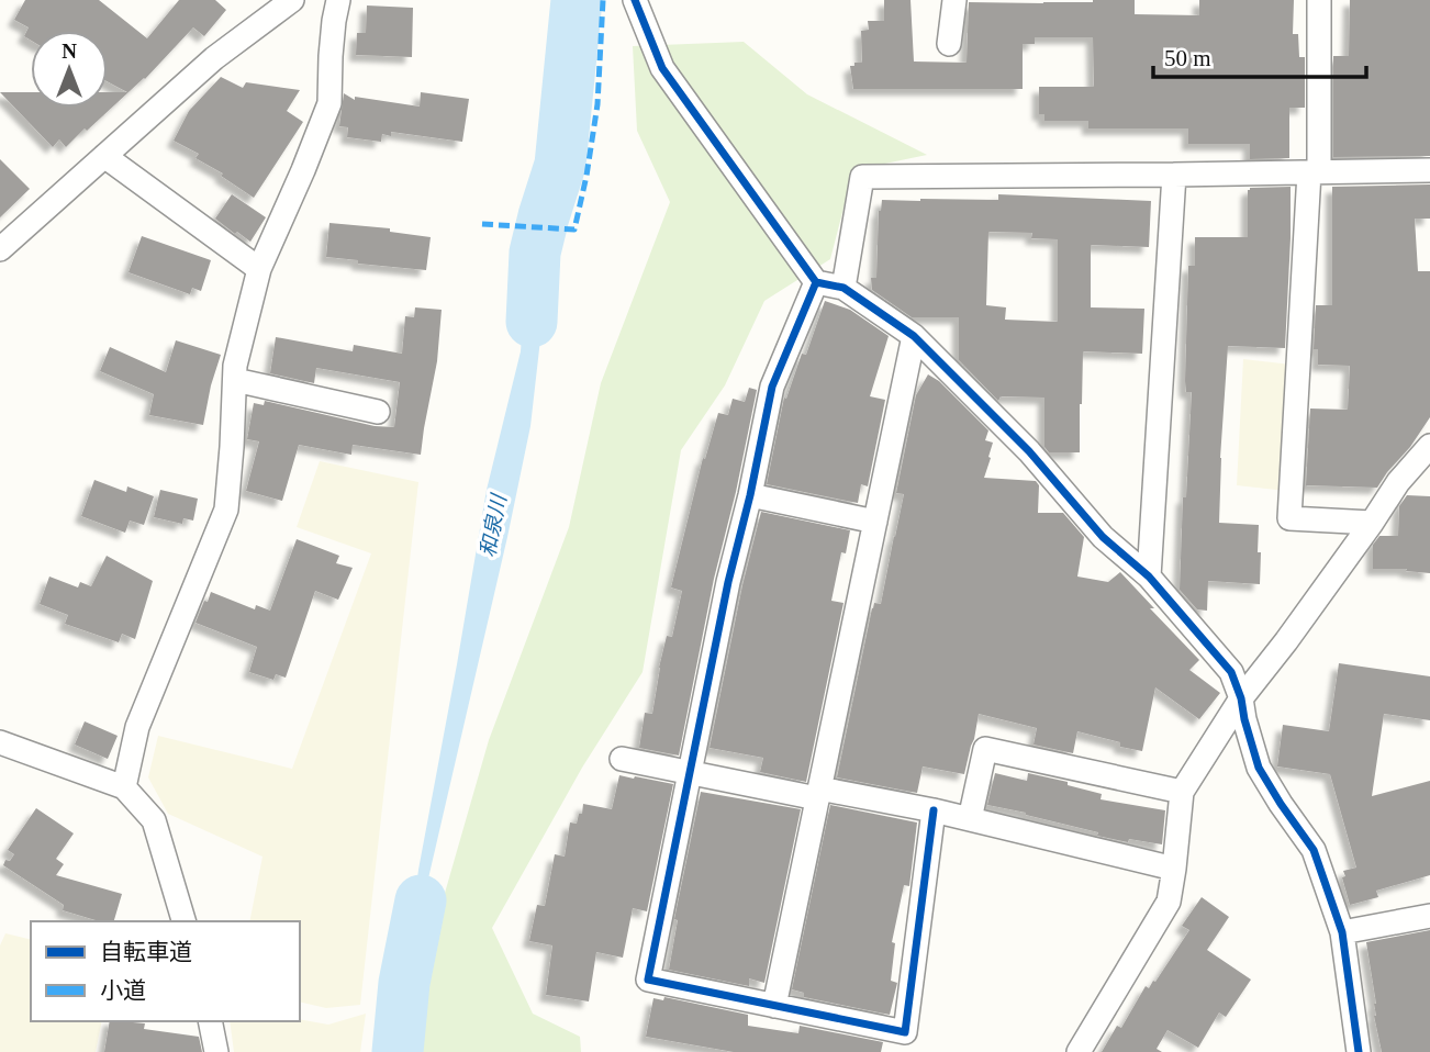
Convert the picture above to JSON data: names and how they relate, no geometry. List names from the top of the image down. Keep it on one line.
{"water":["和泉川"],"legend":["自転車道","小道"],"scale_bar":"50 m","north":"top"}
